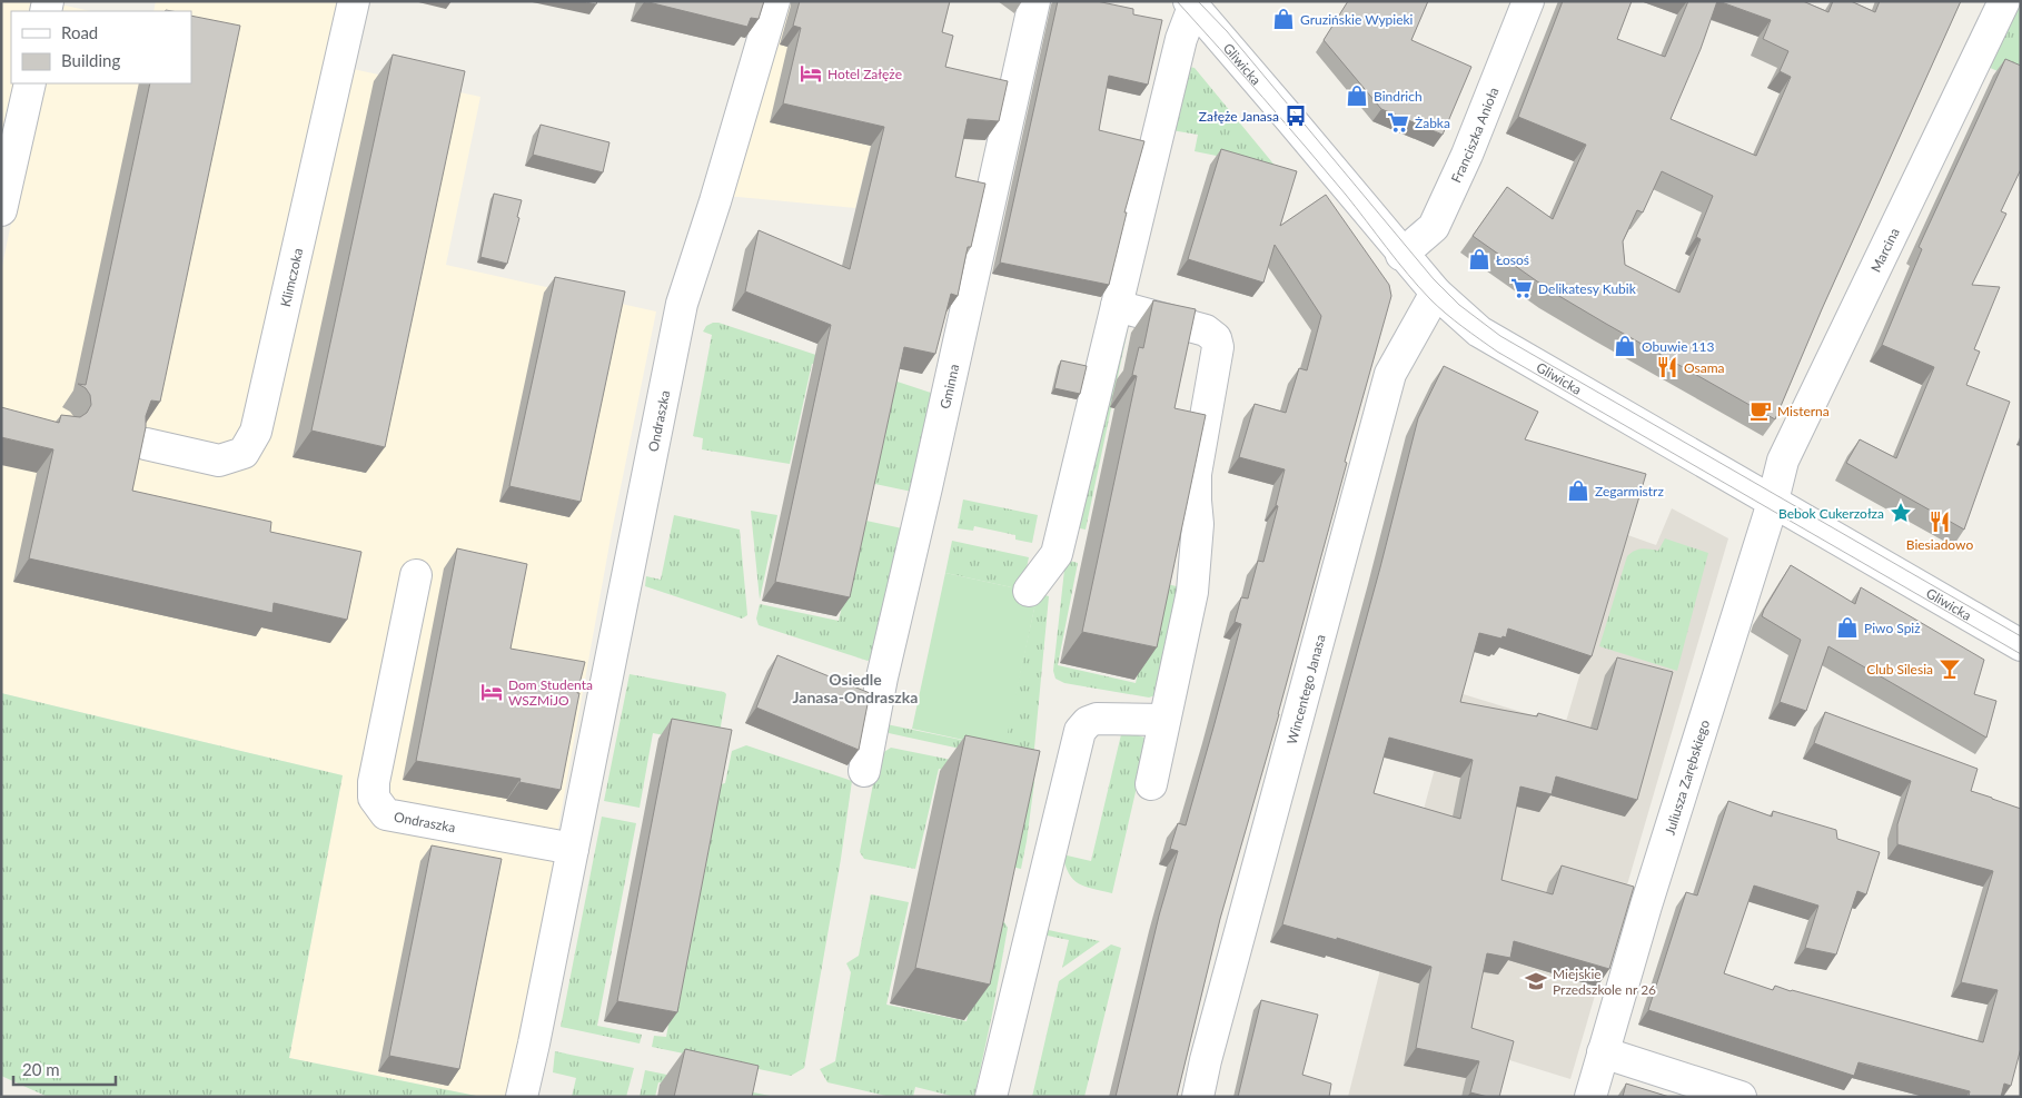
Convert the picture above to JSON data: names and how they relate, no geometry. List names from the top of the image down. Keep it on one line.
{"streets":{"street":["Gliwicka","Franciszka Anioła","Marcina","Klimczoka","Gminna","Ondraszka","Wincentego Janasa","Juliusza Zarębskiego"]},"crossings":[["Gliwicka","Franciszka Anioła"],["Gliwicka","Marcina"],["Gliwicka","Wincentego Janasa"],["Gliwicka","Juliusza Zarębskiego"],["Marcina","Juliusza Zarębskiego"]],"districts":["Osiedle Janasa-Ondraszka"],"places":{"shop":["Gruzińskie Wypieki","Bindrich","Łosoś","Obuwie 113","Zegarmistrz","Piwo Spiż"],"hotel":["Hotel Załęże","Dom Studenta WSZMiJO"],"bus stop":["Załęże Janasa"],"supermarket":["Żabka","Delikatesy Kubik"],"restaurant":["Osama","Biesiadowo"],"cafe":["Misterna"],"place":["Bebok Cukerzołza"],"bar":["Club Silesia"],"school or university":["Miejskie Przedszkole nr 26"]},"legend":["Road","Building"],"scale_bar":"20 m"}
